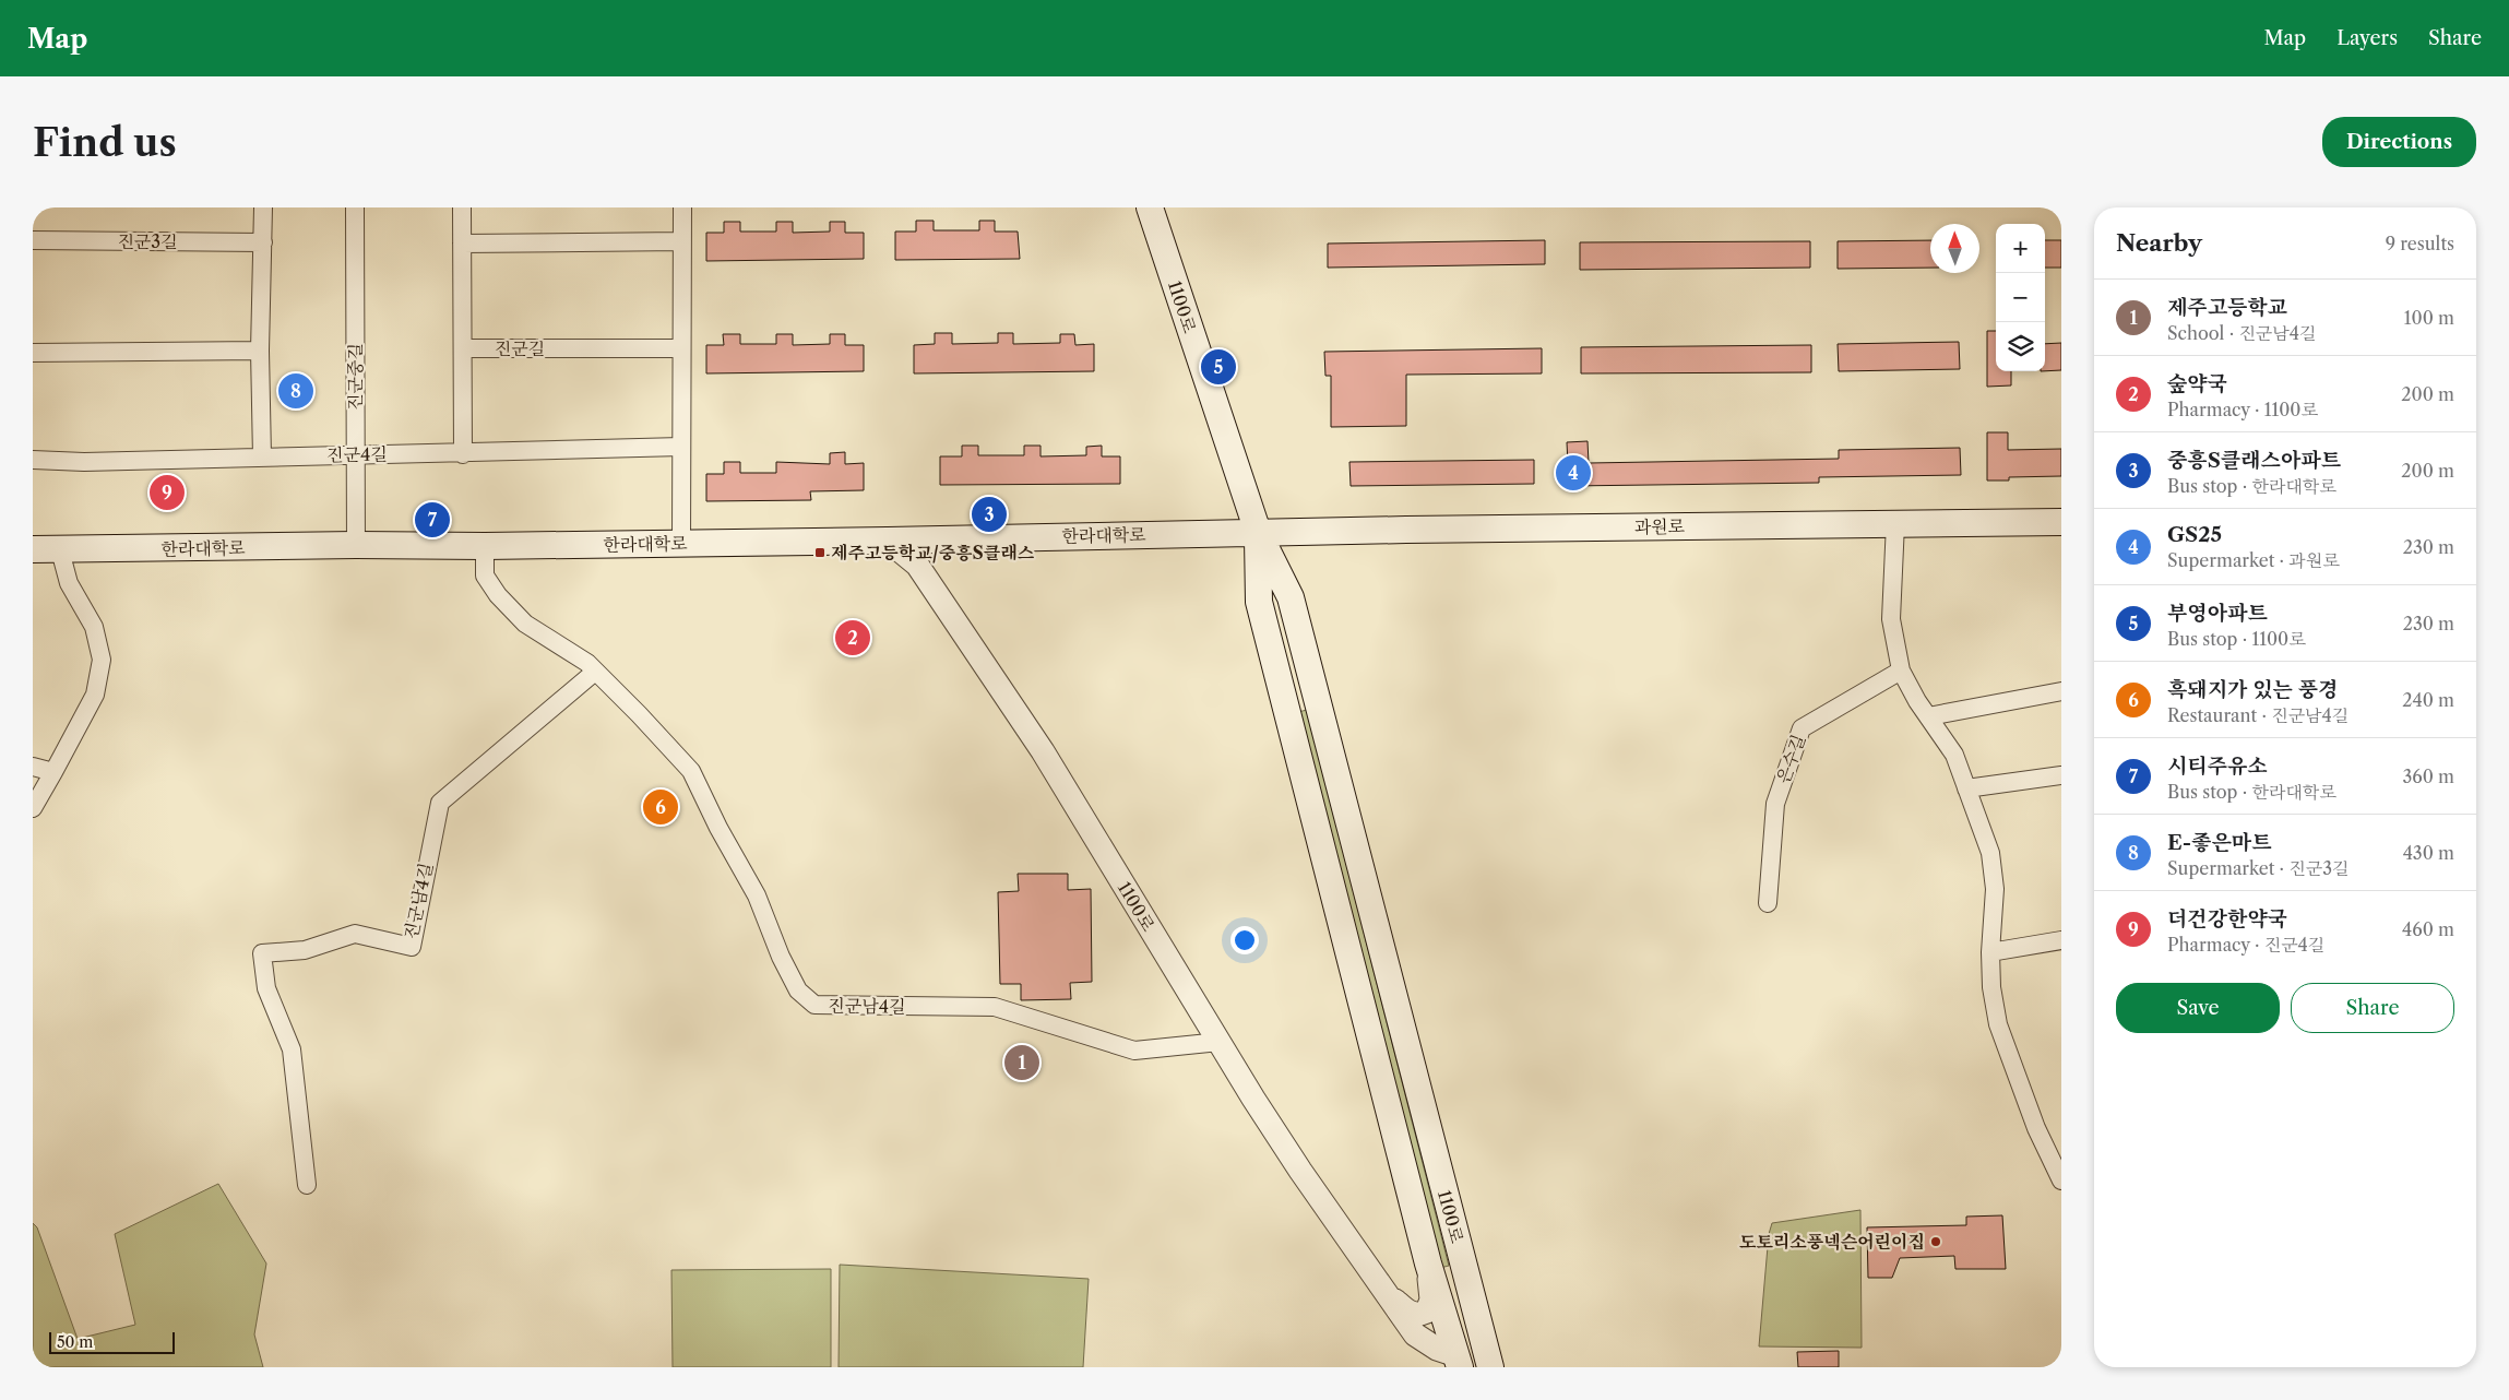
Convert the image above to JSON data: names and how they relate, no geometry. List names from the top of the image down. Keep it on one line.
{"streets":{"main road":["1100로","과원로","한라대학로"],"street":["진군3길","진군길","진군중길","진군4길","은수길","진군남4길"]},"crossings":[["1100로","과원로"],["1100로","한라대학로"],["1100로","진군남4길"],["진군중길","진군4길"],["진군중길","한라대학로"],["과원로","한라대학로"],["한라대학로","진군남4길"]],"places":{"transit":["제주고등학교/중흥S클래스"],"other":["도토리소풍넥슨어린이집"]},"scale_bar":"50 m","north":"top","page":{"header":"Map","nav":["Map","Layers","Share"],"buttons":["Directions",["Save","Share"]],"title":"Find us","heading":["Nearby","9 results"],"map_buttons":["+","−"],"list":[{"mark":"1","name":"제주고등학교","note":"School · 진군남4길","value":"100 m"},{"mark":"2","name":"숲약국","note":"Pharmacy · 1100로","value":"200 m"},{"mark":"3","name":"중흥S클래스아파트","note":"Bus stop · 한라대학로","value":"200 m"},{"mark":"4","name":"GS25","note":"Supermarket · 과원로","value":"230 m"},{"mark":"5","name":"부영아파트","note":"Bus stop · 1100로","value":"230 m"},{"mark":"6","name":"흑돼지가 있는 풍경","note":"Restaurant · 진군남4길","value":"240 m"},{"mark":"7","name":"시티주유소","note":"Bus stop · 한라대학로","value":"360 m"},{"mark":"8","name":"E-좋은마트","note":"Supermarket · 진군3길","value":"430 m"},{"mark":"9","name":"더건강한약국","note":"Pharmacy · 진군4길","value":"460 m"}],"pins":["5","8","4","9","3","7","2","6","1"],"scale":"50 m"}}
